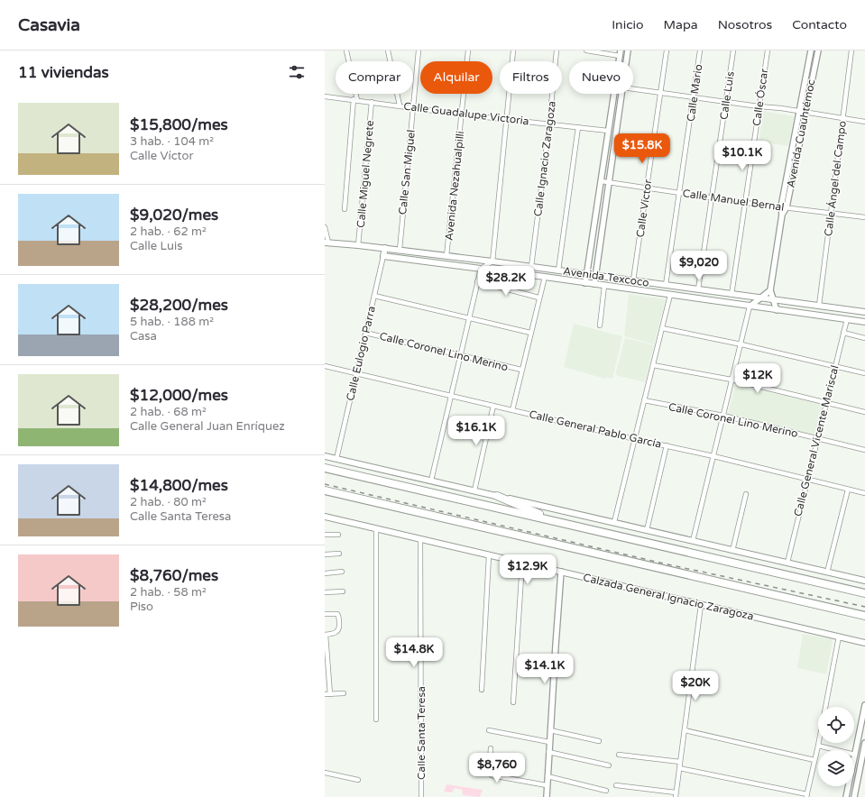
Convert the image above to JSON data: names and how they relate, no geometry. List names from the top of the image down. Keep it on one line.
{"streets":{"main road":["Avenida Texcoco","Calle Eulogio Parra","Calzada General Ignacio Zaragoza"],"street":["Calle Mario","Calle Luis","Calle Óscar","Calle Guadalupe Victoria","Avenida Cuauhtémoc","Calle Ignacio Zaragoza","Calle San Miguel","Calle Miguel Negrete","Calle Ángel del Campo","Avenida Nezahualpilli","Calle Manuel Bernal","Calle Víctor","Calle Coronel Lino Merino","Calle General Pablo García","Calle General Vicente Mariscal","Calle Santa Teresa"]},"crossings":[["Calle Mario","Calle Manuel Bernal"],["Calle Mario","Avenida Texcoco"],["Calle Luis","Calle Manuel Bernal"],["Calle Luis","Avenida Texcoco"],["Calle Óscar","Calle Manuel Bernal"],["Calle Óscar","Avenida Texcoco"],["Calle Guadalupe Victoria","Calle Ignacio Zaragoza"],["Calle Guadalupe Victoria","Calle San Miguel"],["Calle Guadalupe Victoria","Calle Miguel Negrete"],["Calle Guadalupe Victoria","Avenida Nezahualpilli"],["Avenida Cuauhtémoc","Calle Manuel Bernal"],["Avenida Cuauhtémoc","Avenida Texcoco"],["Calle Ignacio Zaragoza","Avenida Texcoco"],["Calle San Miguel","Avenida Texcoco"],["Calle Miguel Negrete","Avenida Texcoco"],["Calle Ángel del Campo","Calle Manuel Bernal"],["Calle Ángel del Campo","Avenida Texcoco"],["Avenida Nezahualpilli","Avenida Texcoco"],["Calle Manuel Bernal","Calle Víctor"],["Calle Víctor","Avenida Texcoco"],["Avenida Texcoco","Calle Eulogio Parra"],["Avenida Texcoco","Calle General Vicente Mariscal"],["Calle Coronel Lino Merino","Calle Eulogio Parra"],["Calle Coronel Lino Merino","Calle General Vicente Mariscal"],["Calle Eulogio Parra","Calle General Pablo García"],["Calle General Pablo García","Calle General Vicente Mariscal"],["Calzada General Ignacio Zaragoza","Calle Santa Teresa"]],"page":{"header":"Casavia","nav":["Inicio","Mapa","Nosotros","Contacto"],"heading":"11 viviendas","chip":["Comprar","Alquilar","Filtros","Nuevo"],"list":[{"name":"$15,800/mes","note":"3 hab. · 104 m² · Calle Víctor"},{"name":"$9,020/mes","note":"2 hab. · 62 m² · Calle Luis"},{"name":"$28,200/mes","note":"5 hab. · 188 m² · Casa"},{"name":"$12,000/mes","note":"2 hab. · 68 m² · Calle General Juan Enríquez"},{"name":"$14,800/mes","note":"2 hab. · 80 m² · Calle Santa Teresa"},{"name":"$8,760/mes","note":"2 hab. · 58 m² · Piso"}],"price":["$15.8K","$10.1K","$9,020","$28.2K","$12K","$16.1K","$12.9K","$14.8K","$14.1K","$20K","$8,760"]}}
